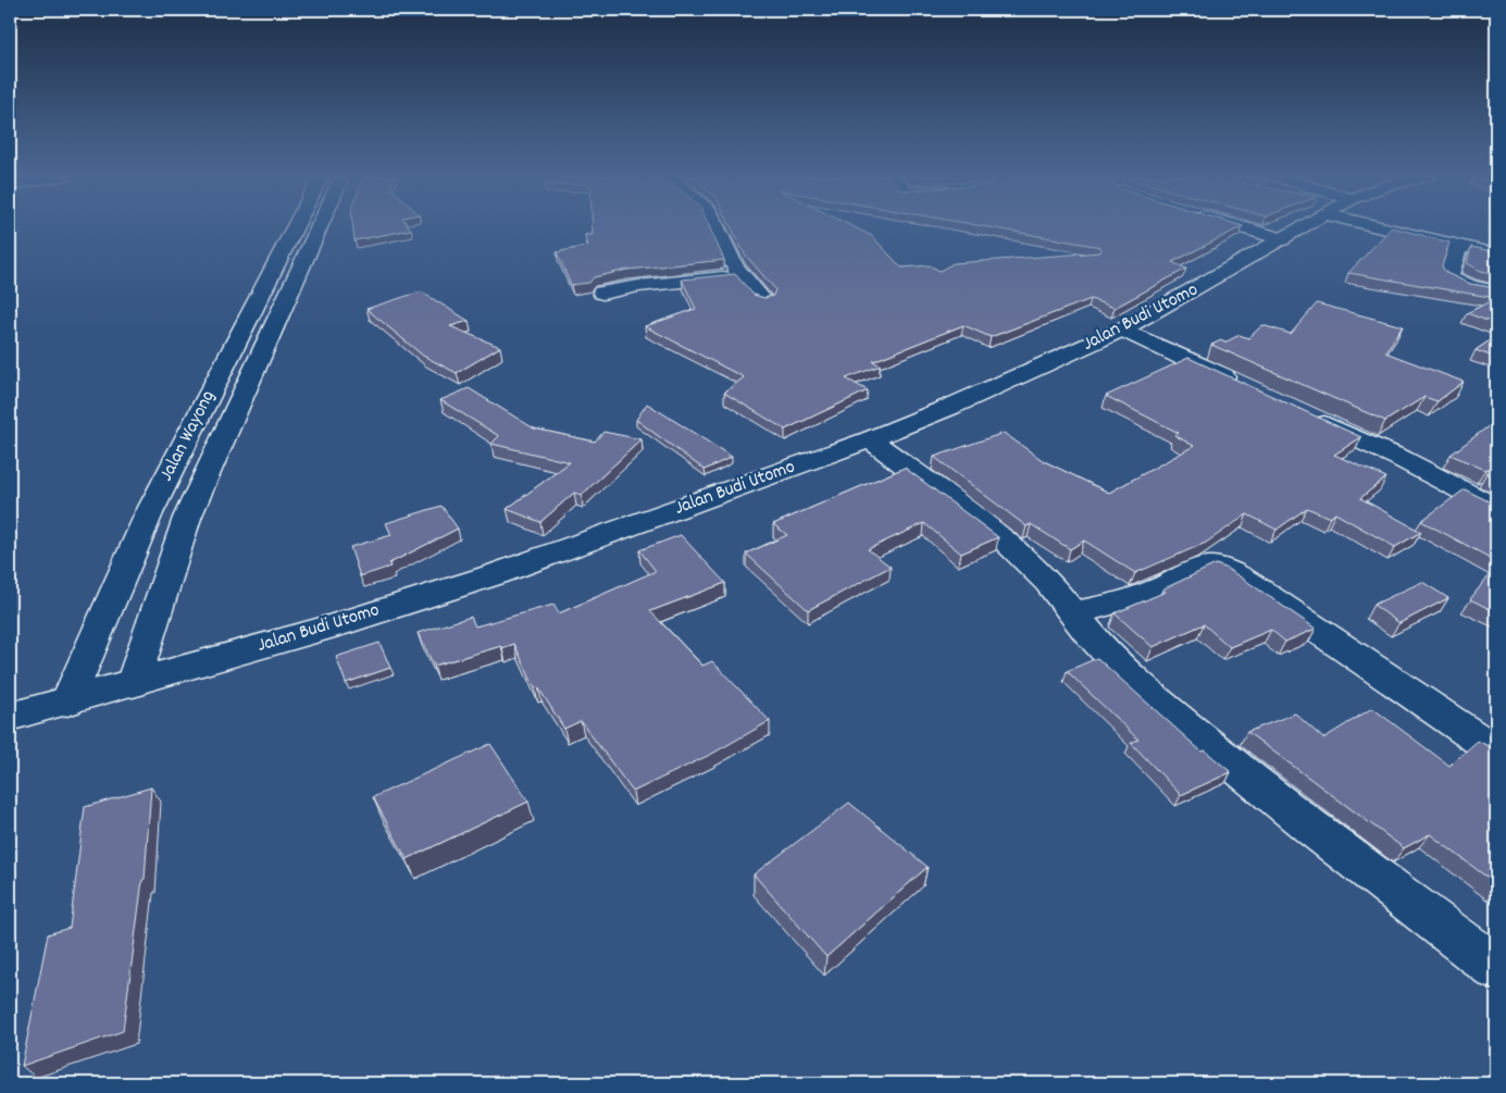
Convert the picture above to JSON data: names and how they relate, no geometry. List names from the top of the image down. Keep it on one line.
{"streets":{"street":["Jalan Budi Utomo","Jalan Wayong"]},"crossings":[["Jalan Budi Utomo","Jalan Wayong"]]}
